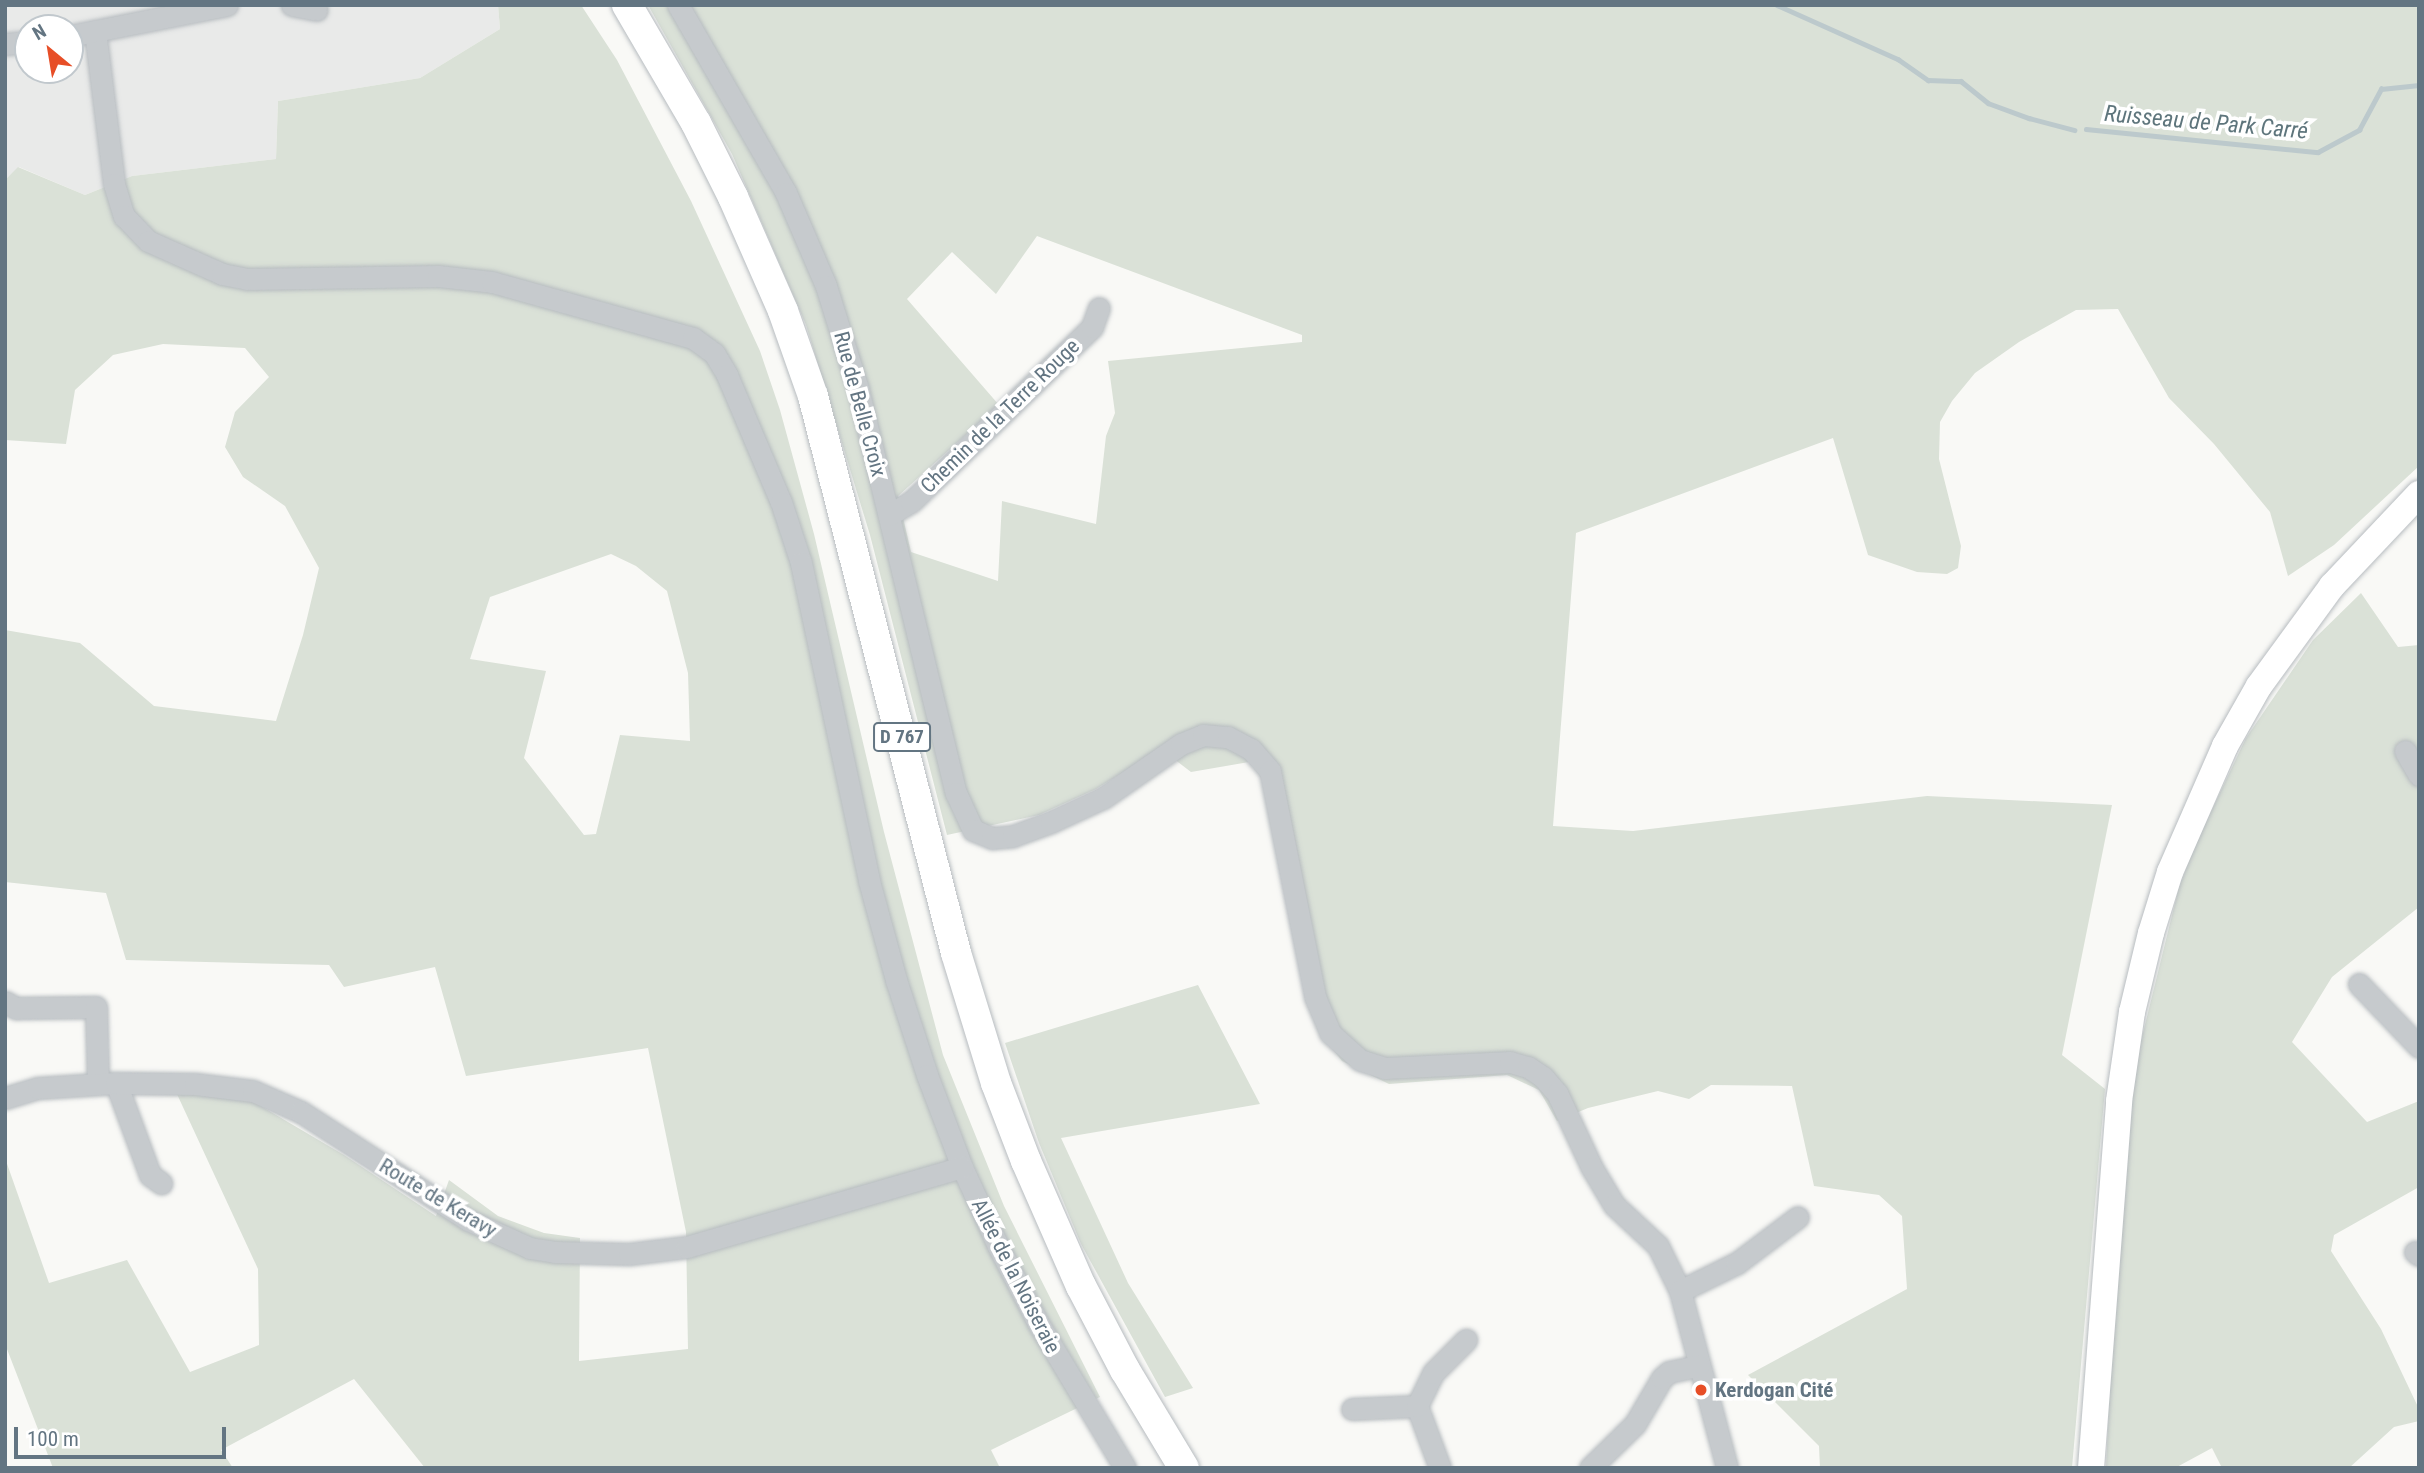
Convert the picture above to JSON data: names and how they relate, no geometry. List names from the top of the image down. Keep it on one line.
{"streets":{"highway":["D 767"],"street":["Rue de Belle Croix","Chemin de la Terre Rouge","Route de Keravy","Allée de la Noiseraie"]},"crossings":[["Rue de Belle Croix","Chemin de la Terre Rouge"],["Route de Keravy","Allée de la Noiseraie"]],"water":["Ruisseau de Park Carré"],"places":["Kerdogan Cité"],"scale_bar":"100 m","north":"top left"}
